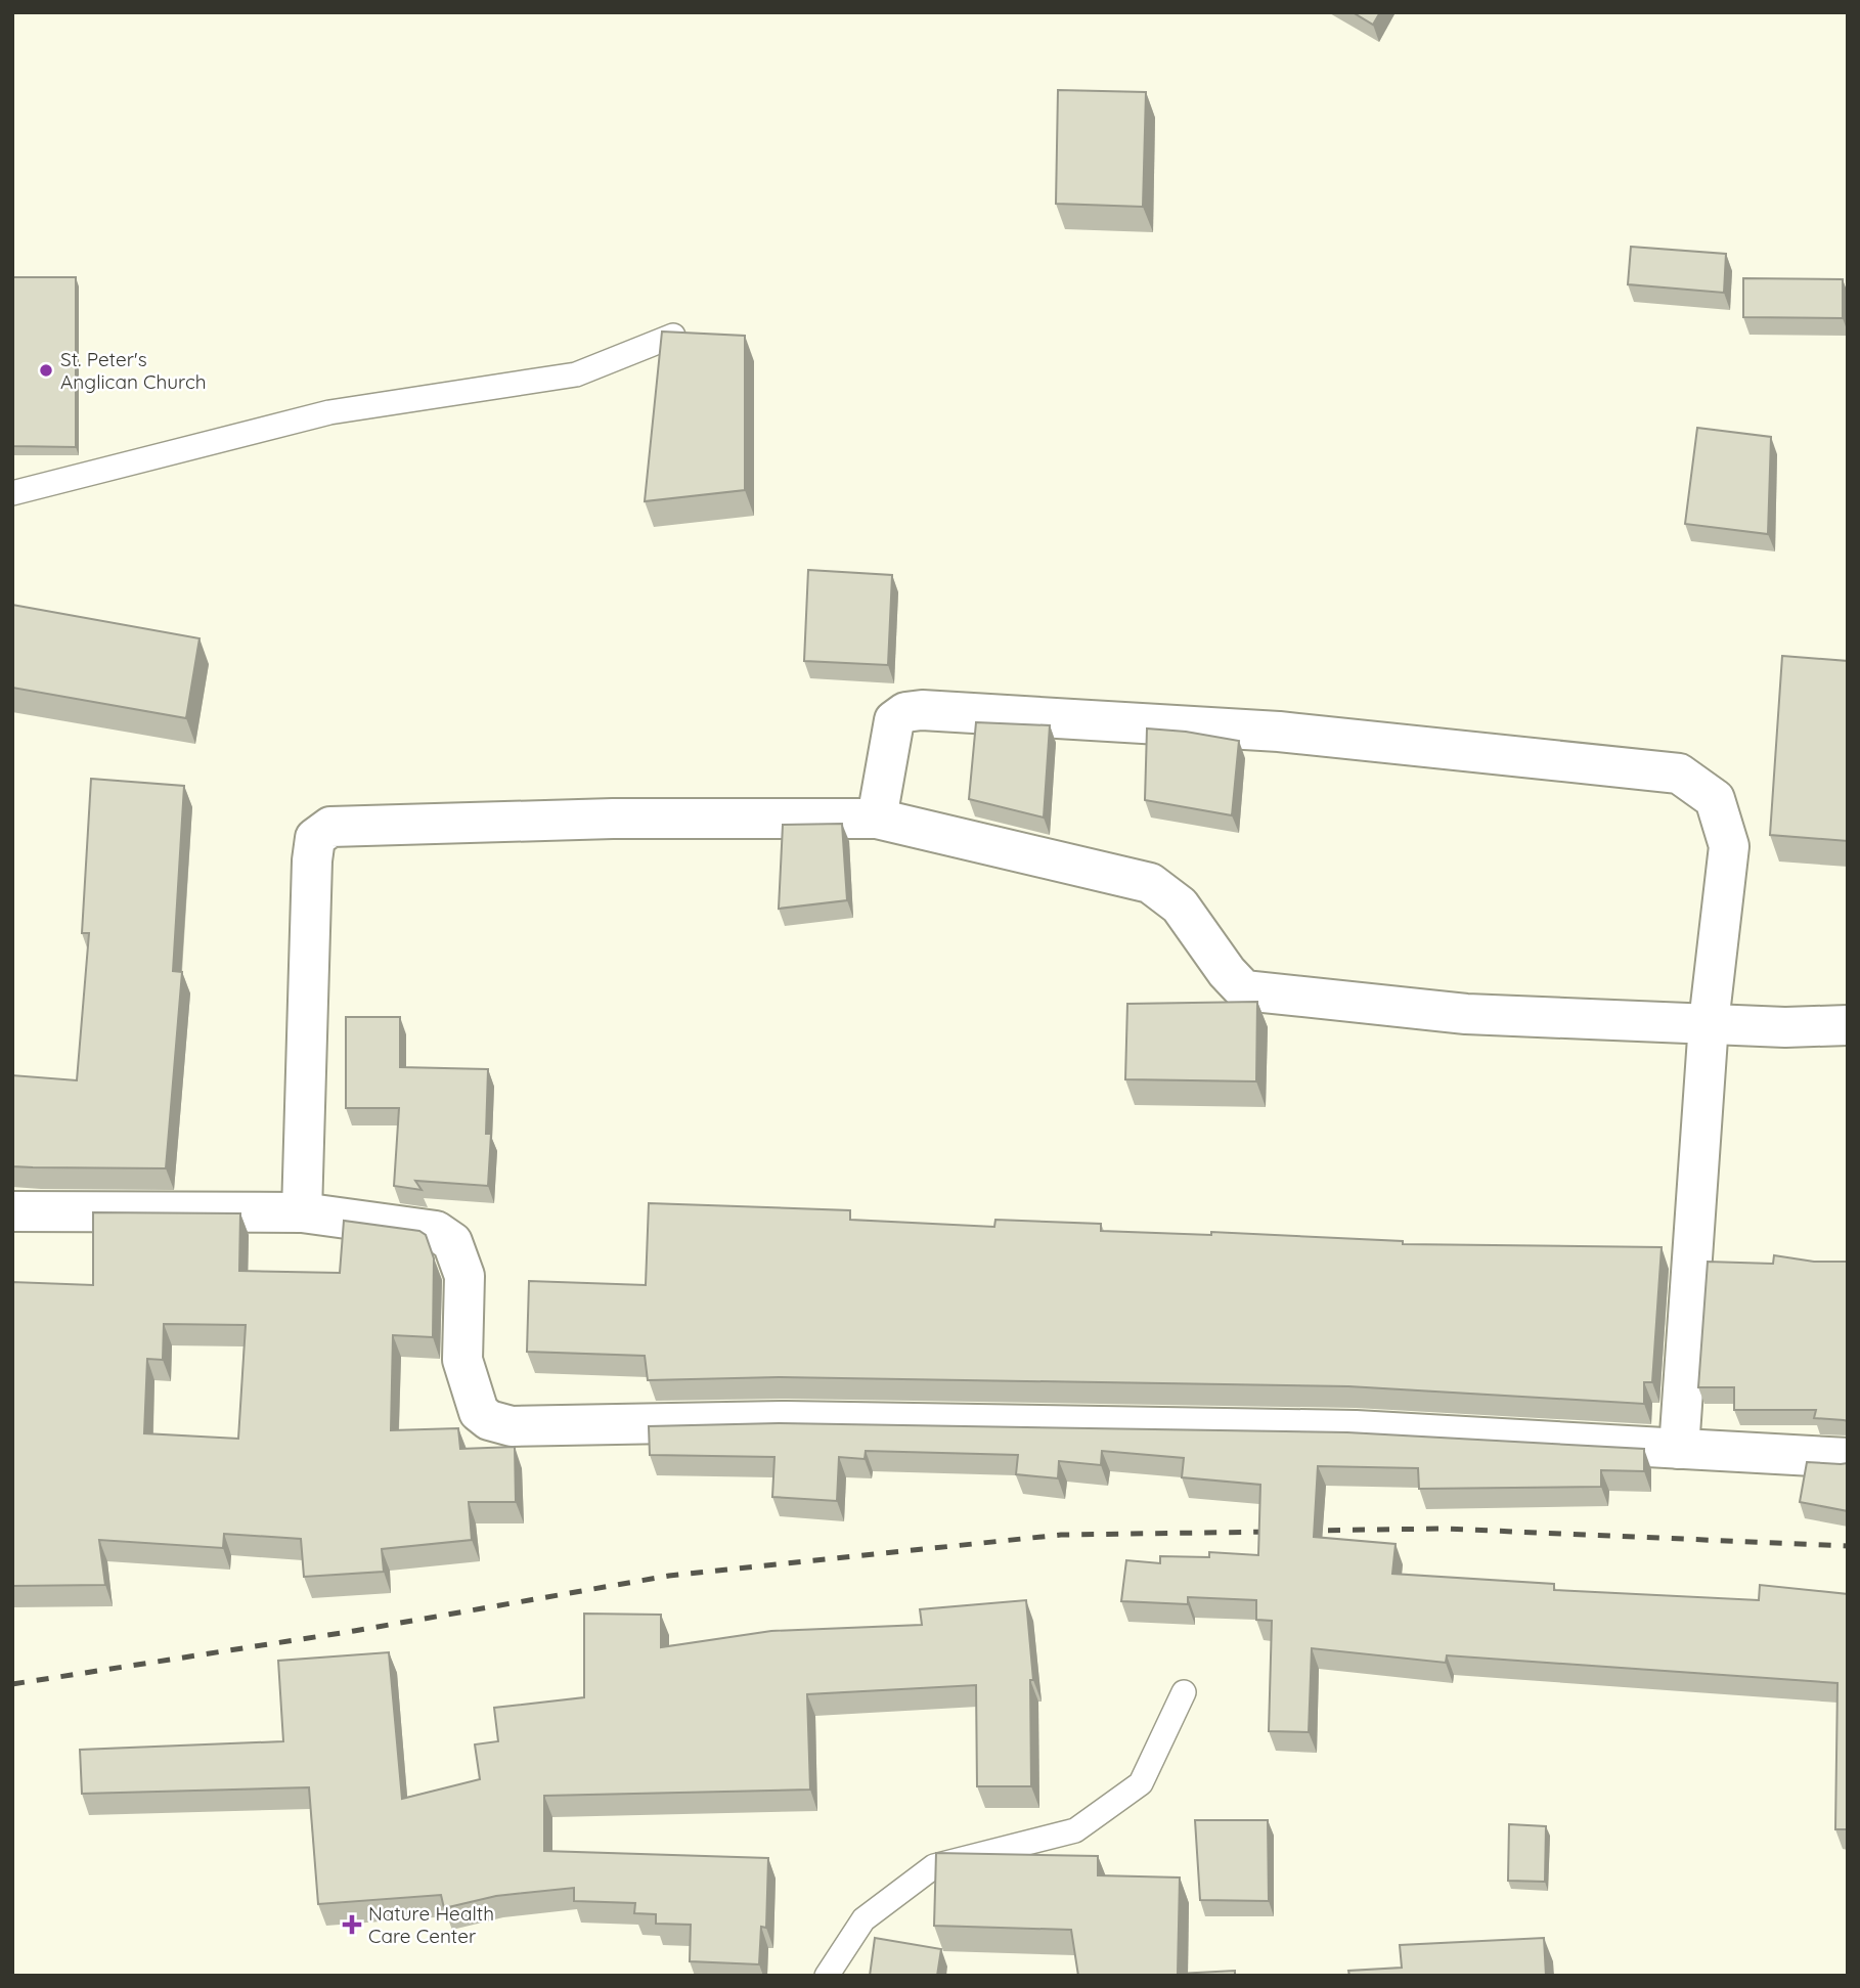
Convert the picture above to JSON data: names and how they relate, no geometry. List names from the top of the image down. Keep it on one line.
{"places":{"other":["St. Peter's Anglican Church"],"health":["Nature Health Care Center"]}}
